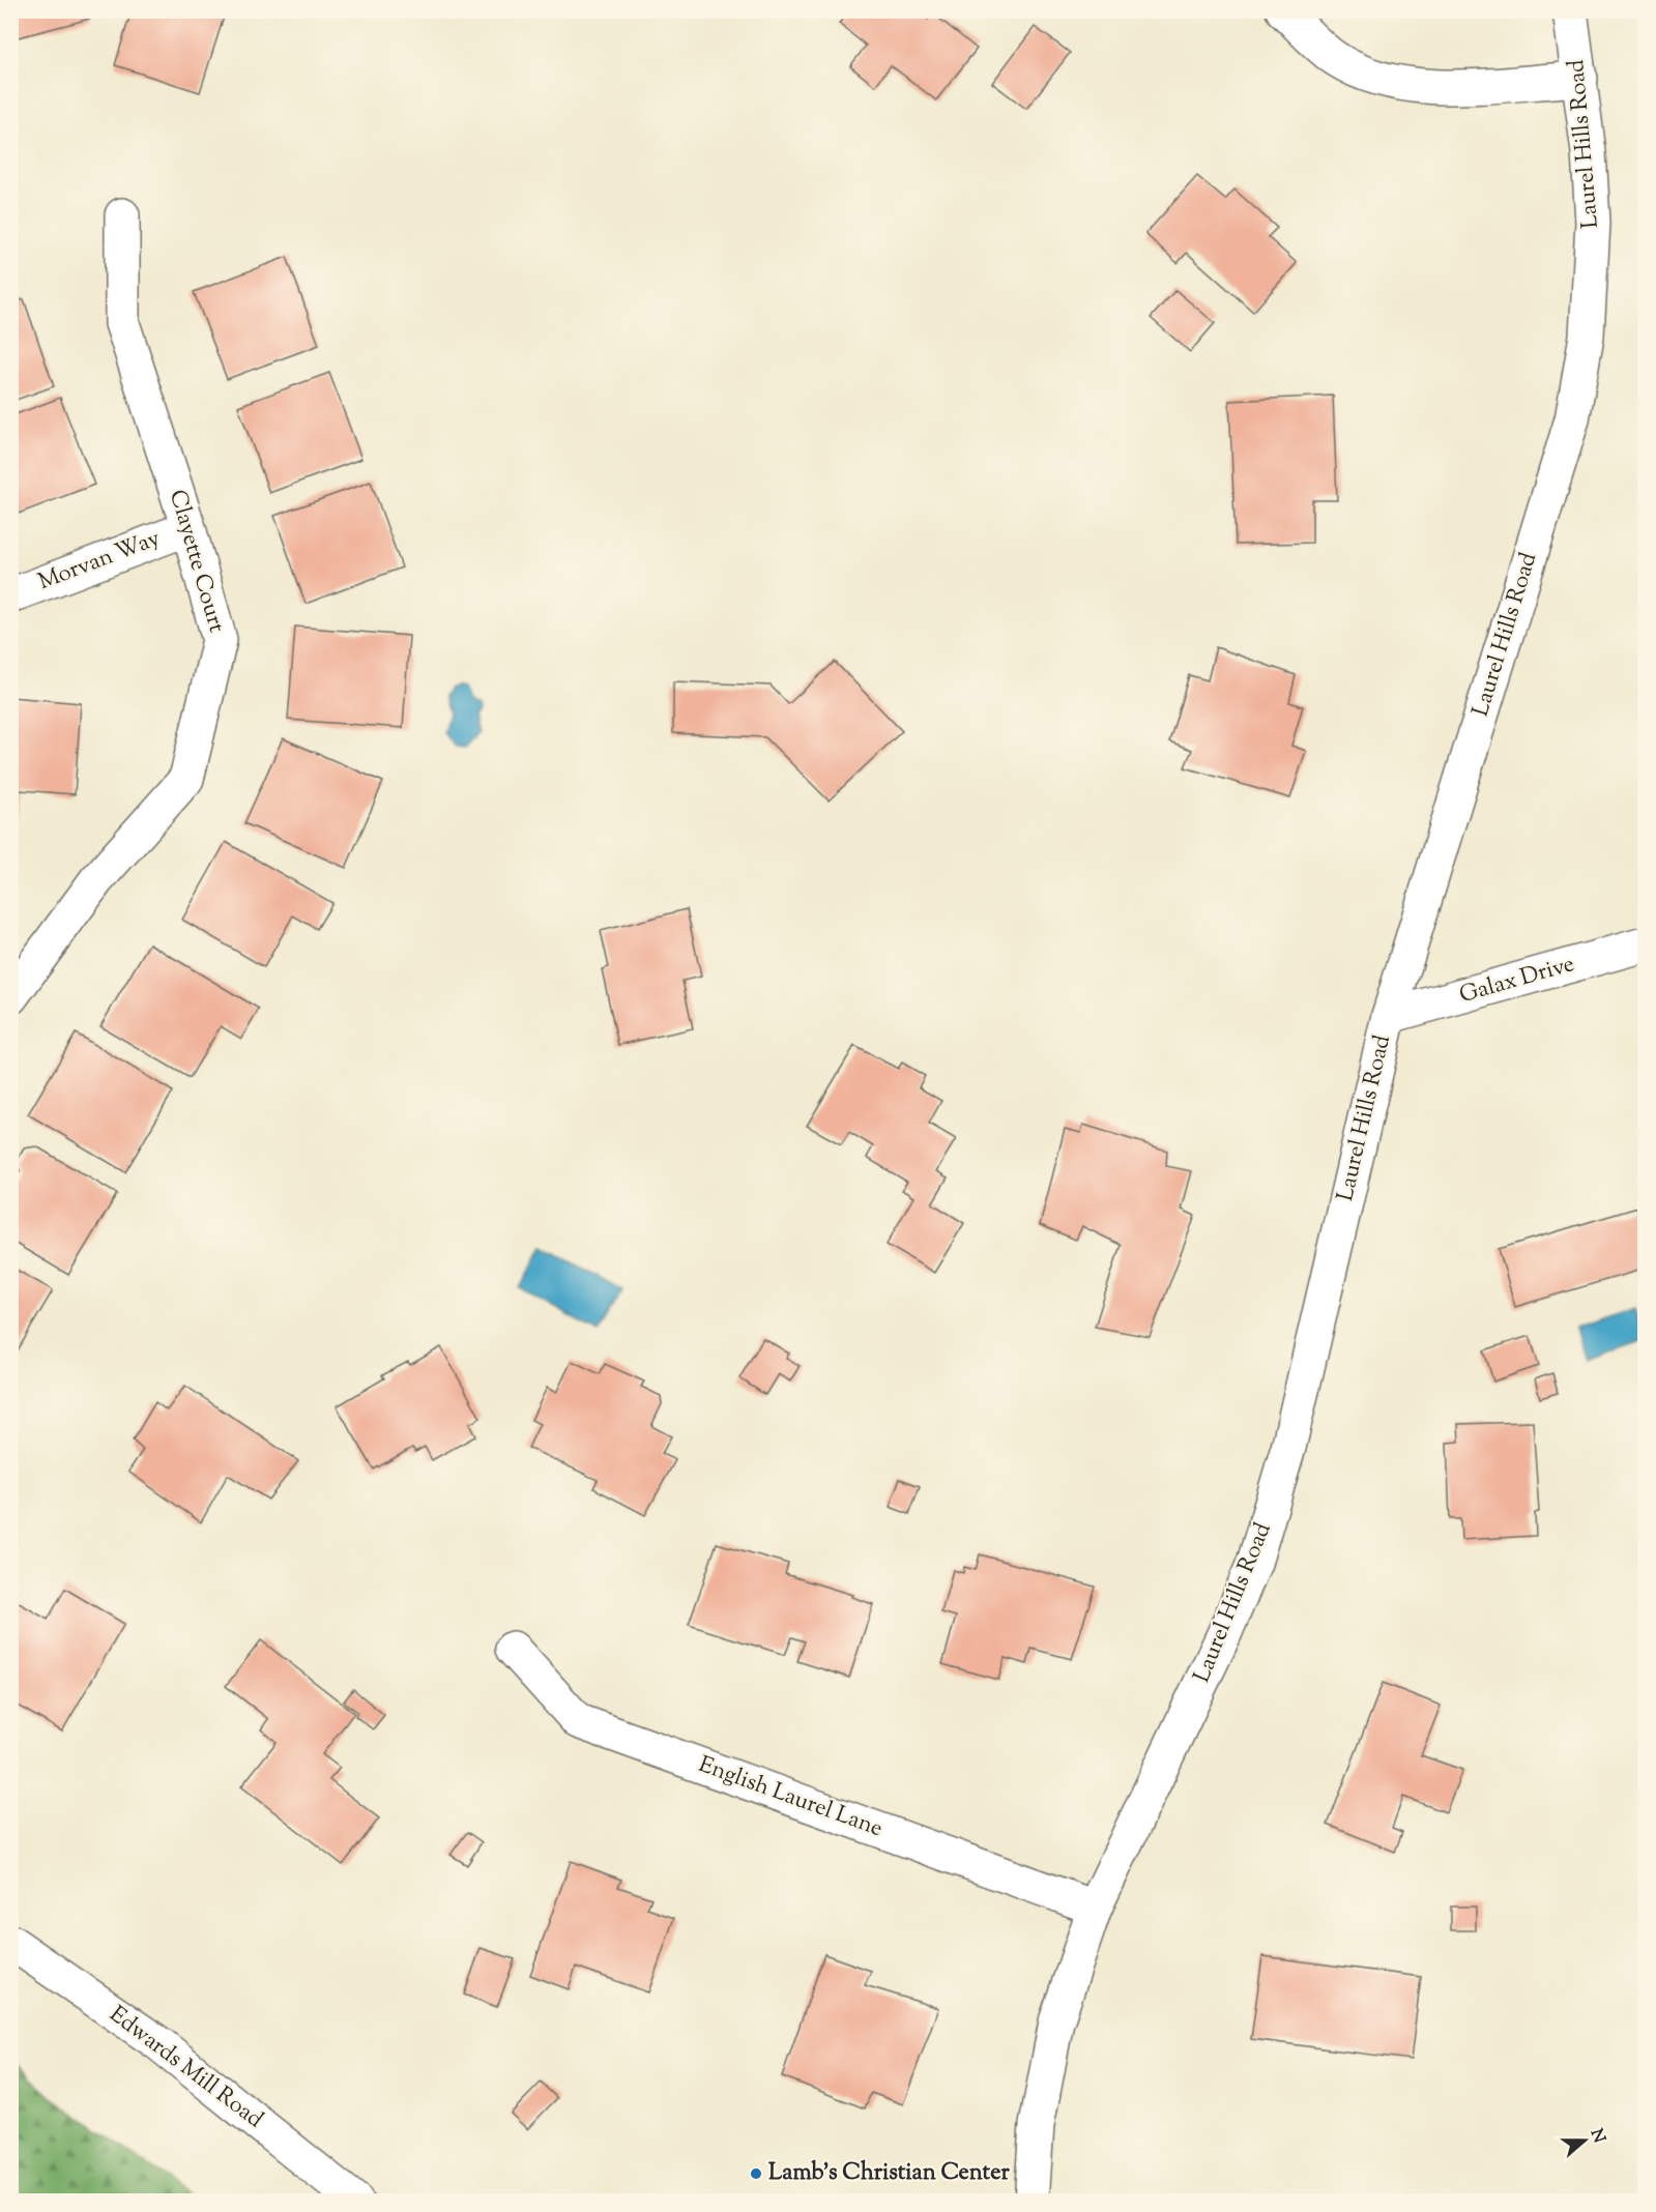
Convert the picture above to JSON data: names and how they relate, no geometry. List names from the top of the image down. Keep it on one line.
{"streets":{"street":["Laurel Hills Road","Morvan Way","Clayette Court","Galax Drive","English Laurel Lane","Edwards Mill Road"]},"crossings":[["Laurel Hills Road","Galax Drive"],["Laurel Hills Road","English Laurel Lane"],["Morvan Way","Clayette Court"]],"places":["Lamb's Christian Center"],"north":"right"}
